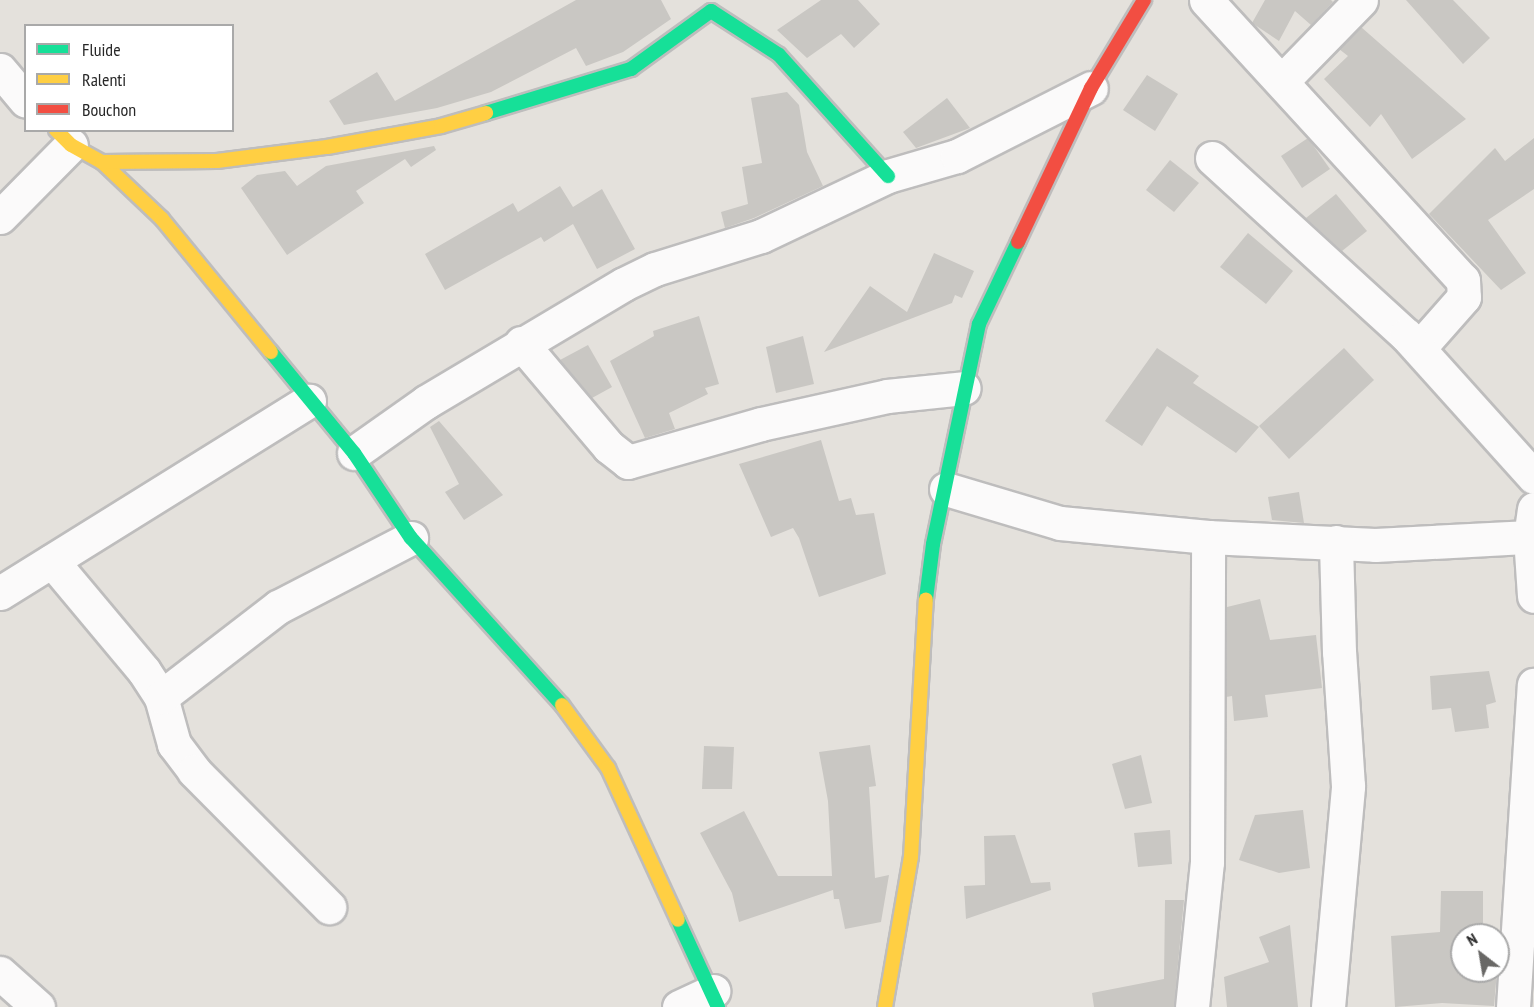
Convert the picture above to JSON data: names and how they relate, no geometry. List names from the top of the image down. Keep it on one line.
{"legend":["Fluide","Ralenti","Bouchon"],"north":"top left"}
